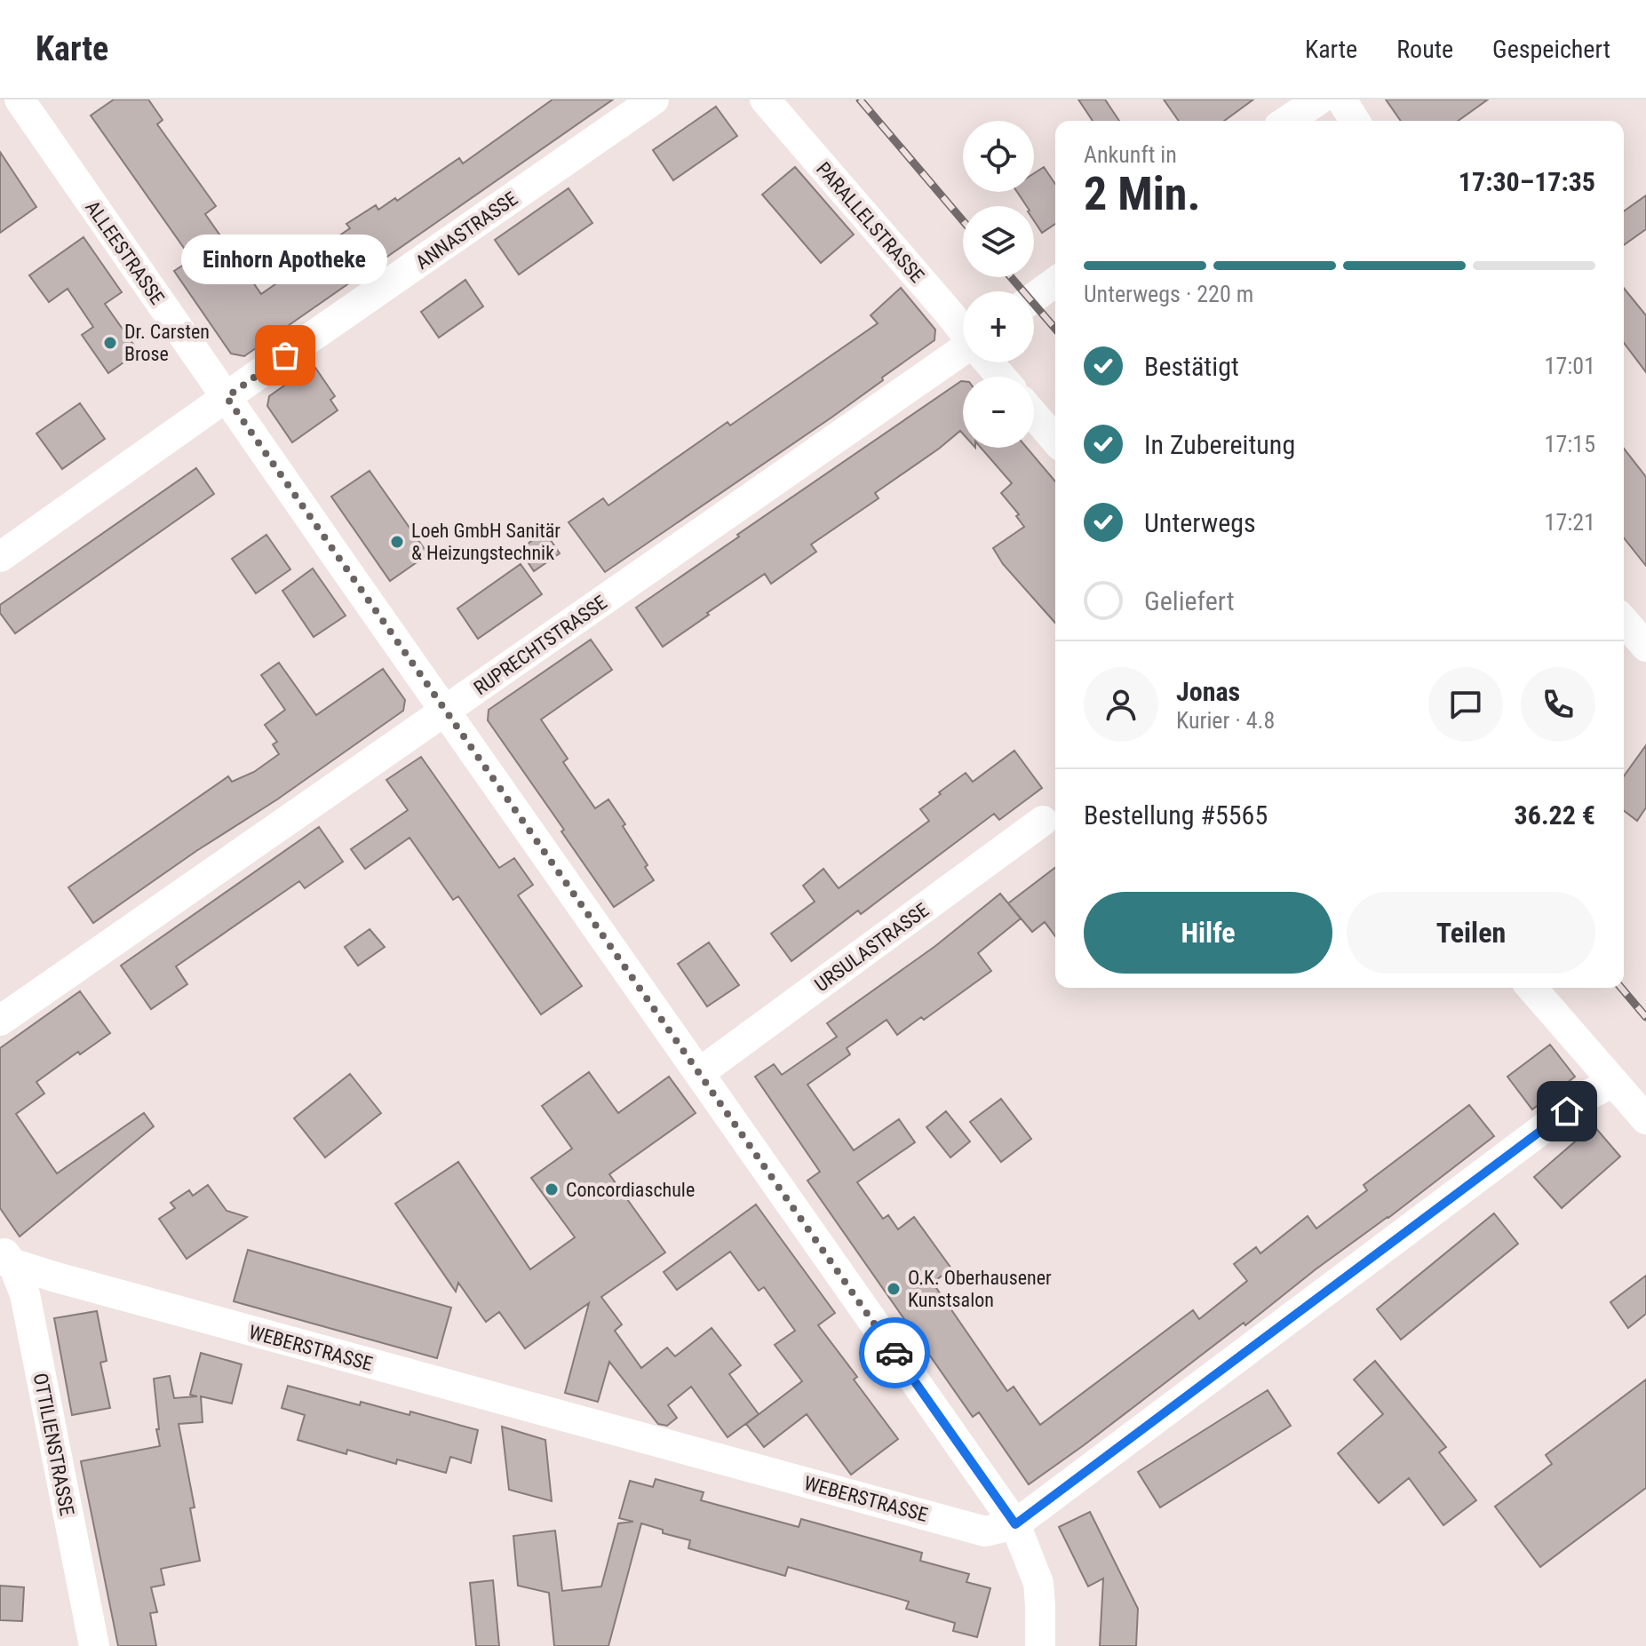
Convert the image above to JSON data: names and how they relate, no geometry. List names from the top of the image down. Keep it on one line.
{"streets":{"street":["PARALLELSTRASSE","ANNASTRASSE","ALLEESTRASSE","RUPRECHTSTRASSE","URSULASTRASSE","WEBERSTRASSE","OTTILIENSTRASSE"]},"crossings":[["ANNASTRASSE","ALLEESTRASSE"],["ALLEESTRASSE","RUPRECHTSTRASSE"],["ALLEESTRASSE","URSULASTRASSE"],["ALLEESTRASSE","WEBERSTRASSE"],["WEBERSTRASSE","OTTILIENSTRASSE"]],"places":["Dr. Carsten Brose","Einhorn Apotheke","Loeh GmbH Sanitär & Heizungstechnik","Concordiaschule","O.K. Oberhausener Kunstsalon"],"page":{"header":"Karte","nav":["Karte","Route","Gespeichert"],"map_buttons":["+","−"],"heading":["2 Min.","Ankunft in","17:30–17:35"],"panel":["Jonas","Kurier · 4.8","Bestellung #5565","36.22 €"],"bubble":"Einhorn Apotheke","bar":"Unterwegs · 220 m","list":[["Bestätigt","17:01"],["In Zubereitung","17:15"],["Unterwegs","17:21"],"Geliefert"],"buttons":["Hilfe","Teilen"]}}
